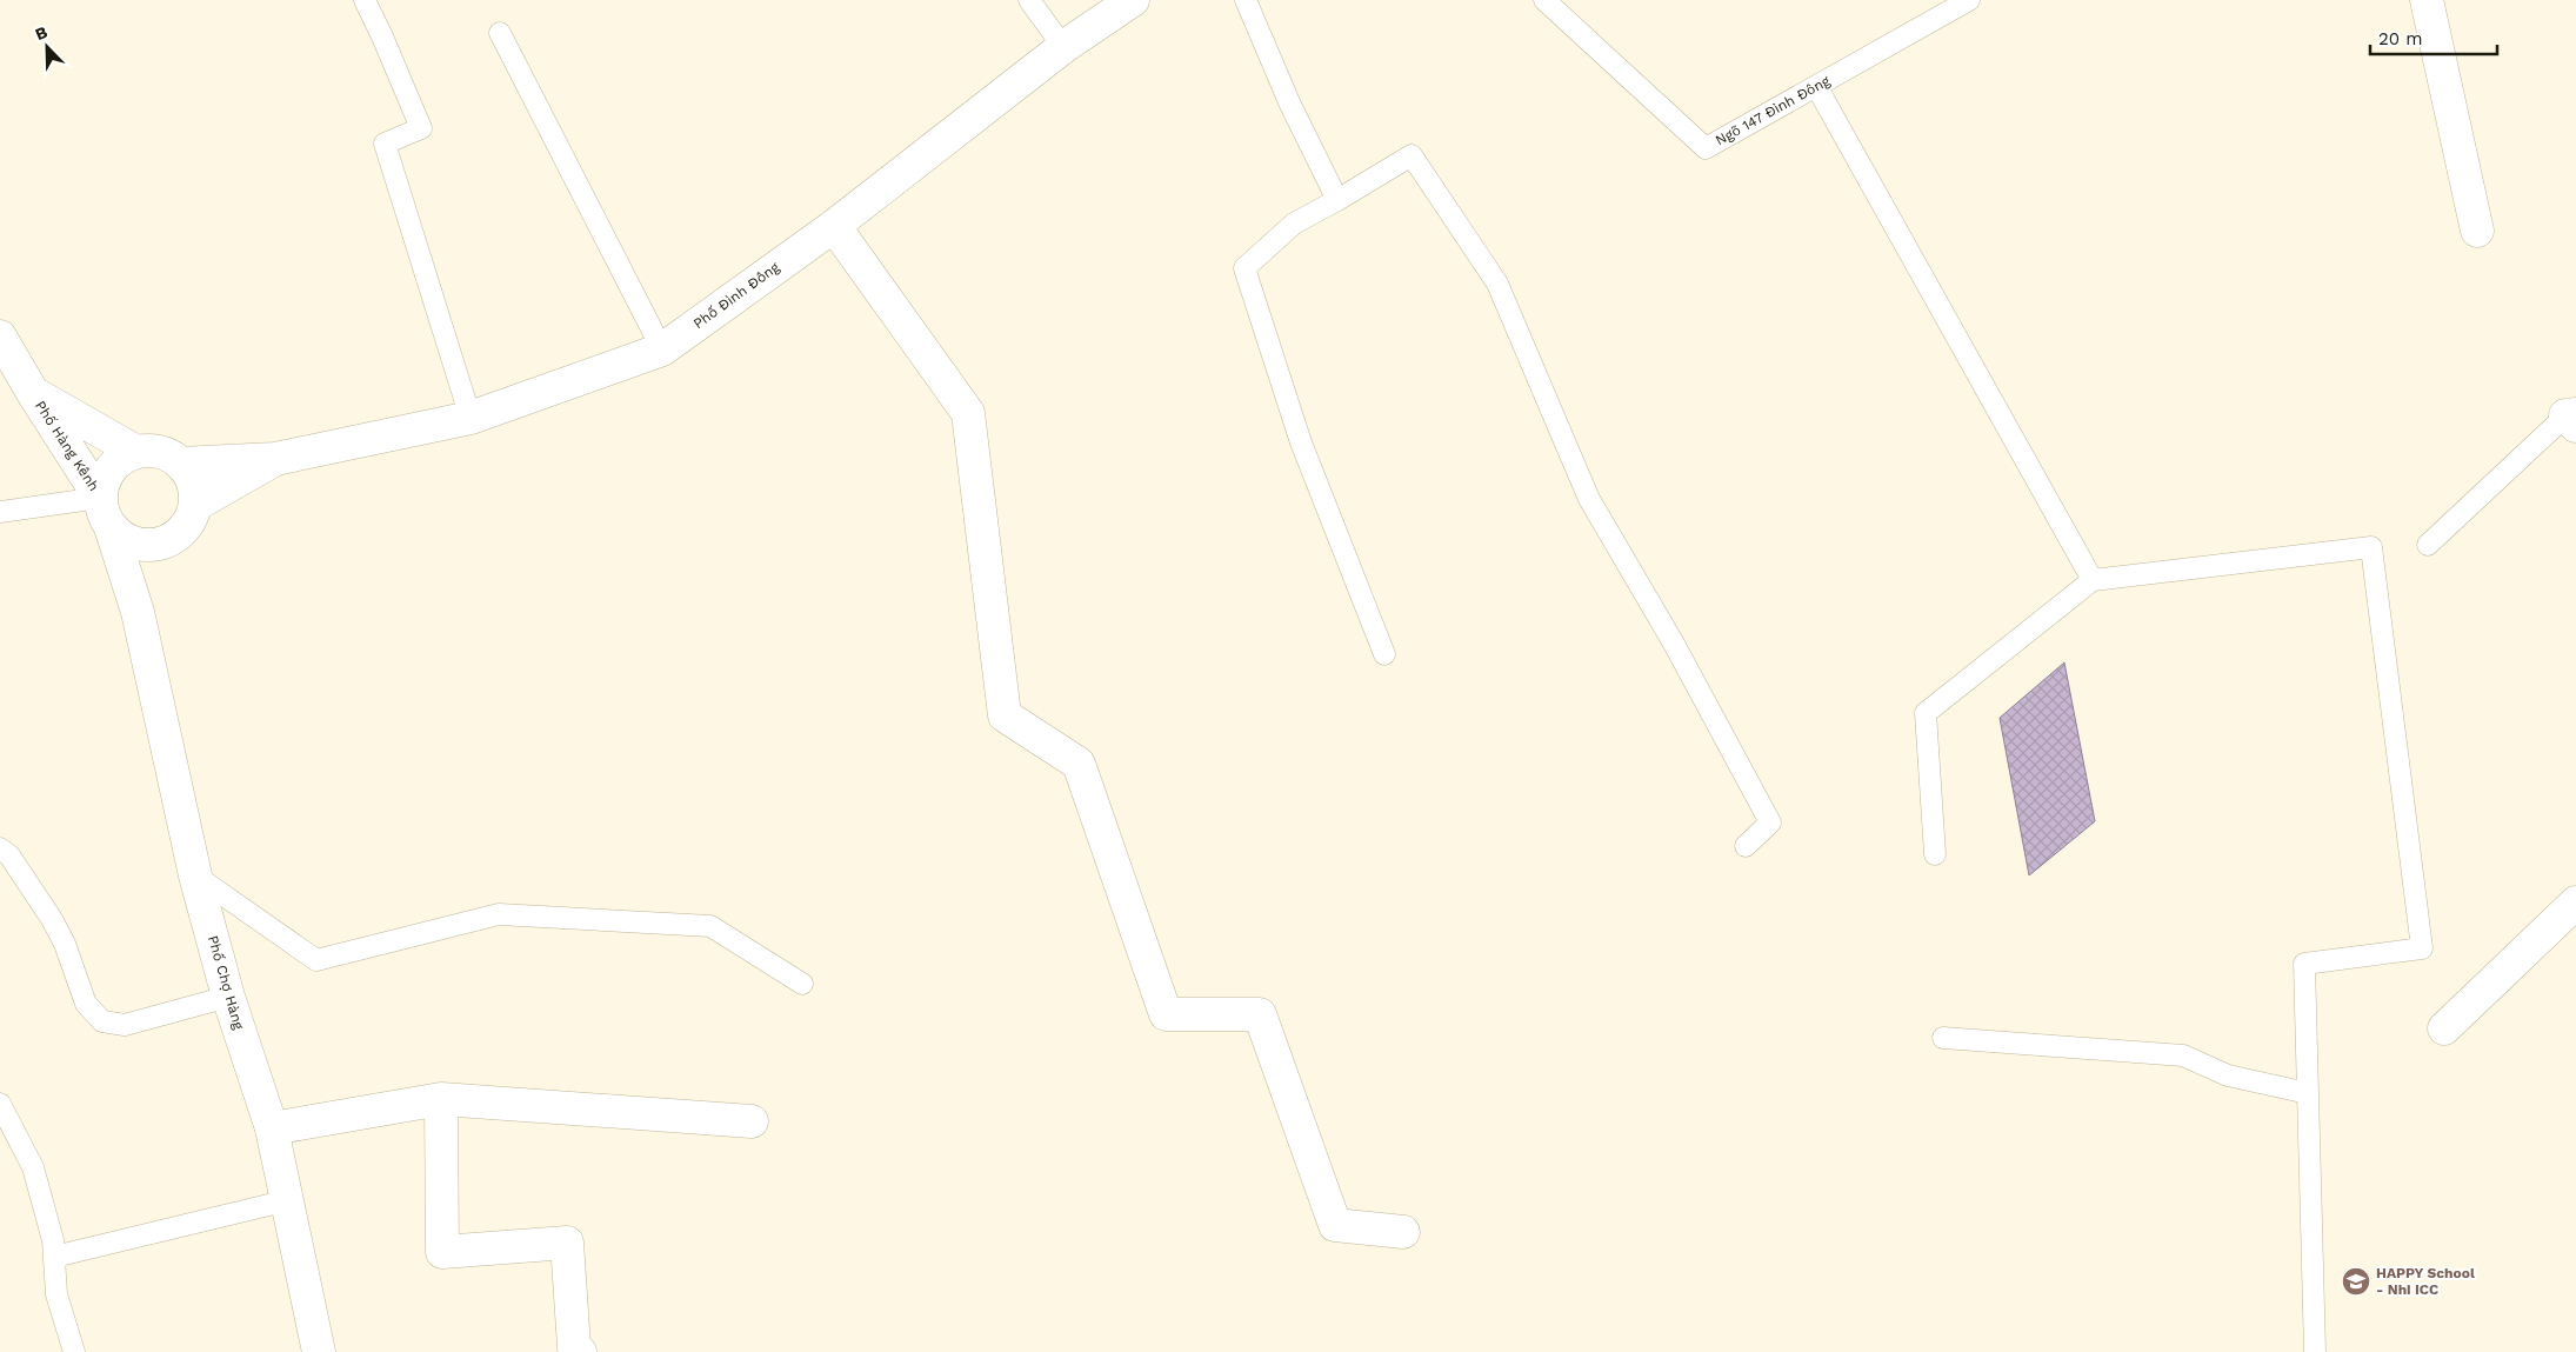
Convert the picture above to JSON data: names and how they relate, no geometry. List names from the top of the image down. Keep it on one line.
{"streets":{"street":["Phố Đình Đông","Phố Hàng Kênh","Phố Chợ Hàng"],"lane":["Ngõ 147 Đình Đông"]},"crossings":[["Phố Đình Đông","Phố Hàng Kênh"],["Phố Đình Đông","Phố Chợ Hàng"],["Phố Hàng Kênh","Phố Chợ Hàng"]],"places":{"school or university":["HAPPY School - Nhi ICC"]},"scale_bar":"20 m","north":"top left"}
